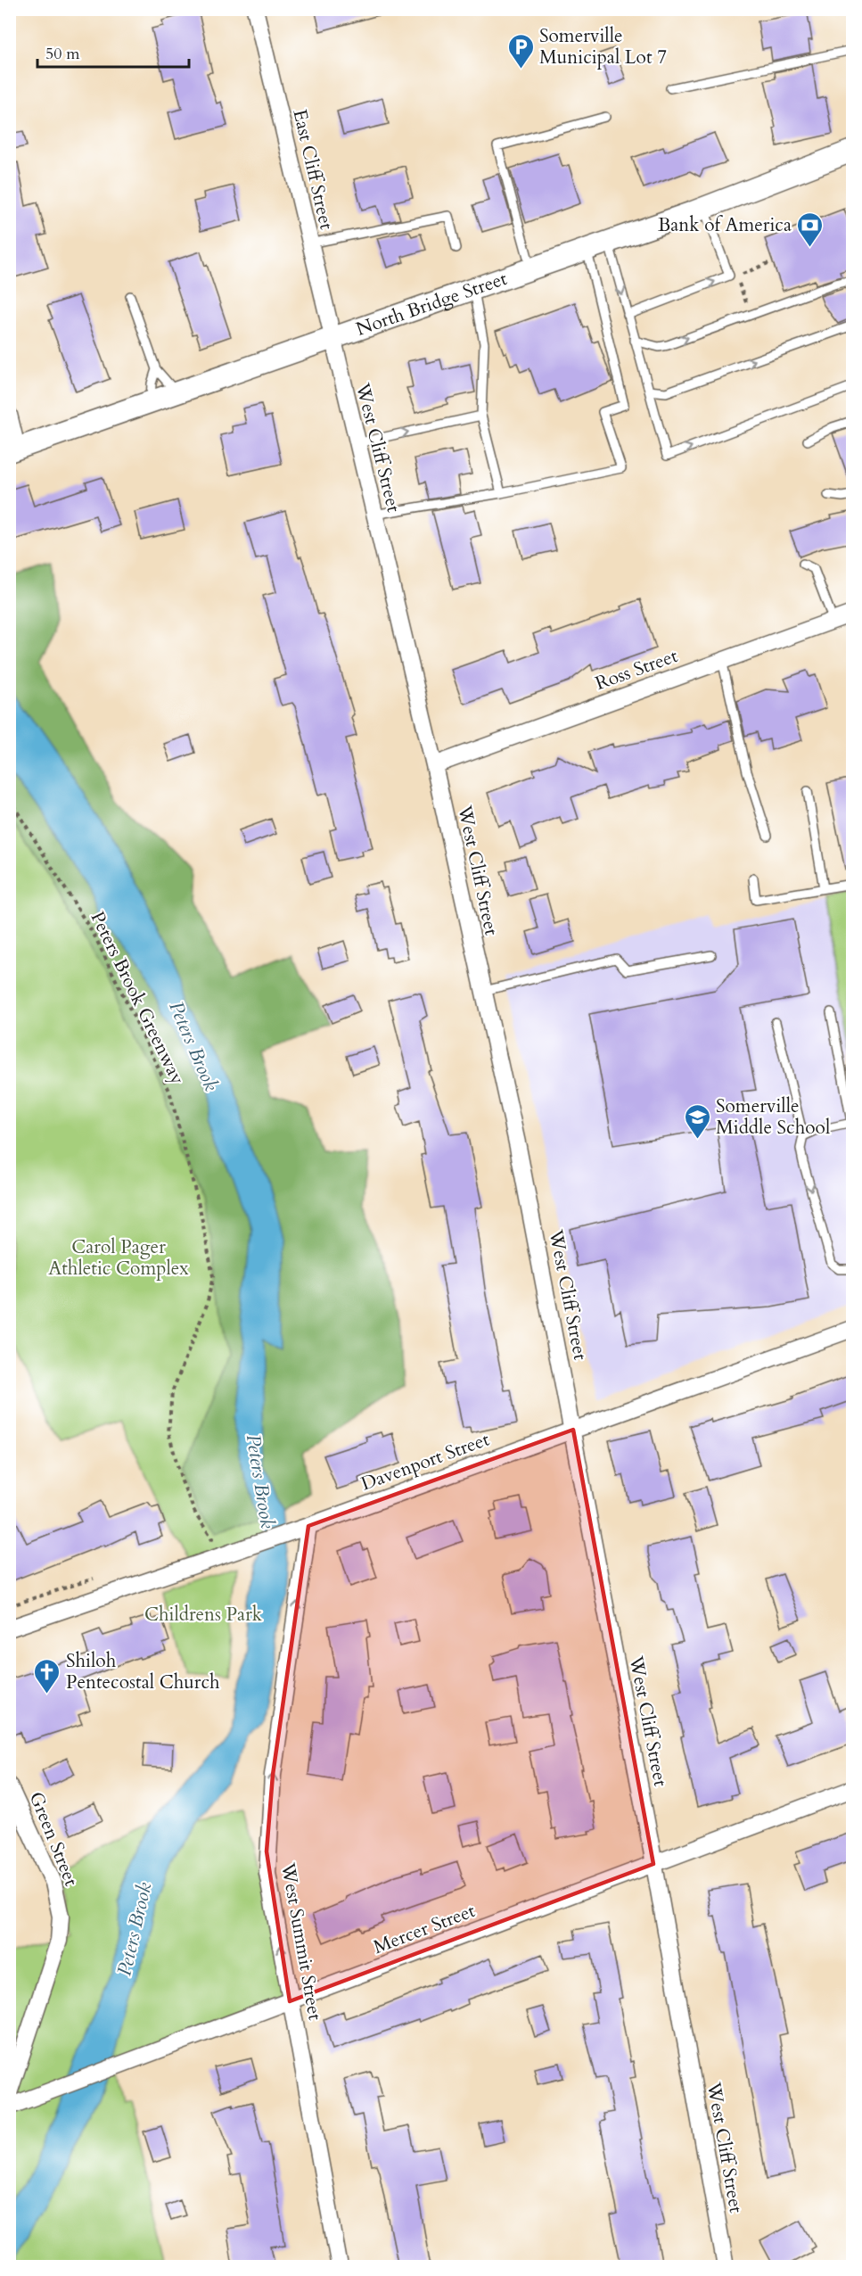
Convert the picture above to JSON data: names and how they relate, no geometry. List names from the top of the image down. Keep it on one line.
{"streets":{"street":["East Cliff Street","North Bridge Street","West Cliff Street","Ross Street","Davenport Street","Green Street","Mercer Street","West Summit Street"],"path":["Peters Brook Greenway"]},"crossings":[["East Cliff Street","North Bridge Street"],["East Cliff Street","West Cliff Street"],["North Bridge Street","West Cliff Street"],["West Cliff Street","Ross Street"],["West Cliff Street","Davenport Street"],["West Cliff Street","Mercer Street"],["Davenport Street","West Summit Street"],["Mercer Street","West Summit Street"]],"one_way":["West Summit Street"],"water":["Peters Brook"],"parks":["Carol Pager Athletic Complex","Childrens Park"],"places":{"parking":["Somerville Municipal Lot 7"],"bank":["Bank of America"],"school or university":["Somerville Middle School"],"church":["Shiloh Pentecostal Church"]},"scale_bar":"50 m"}
